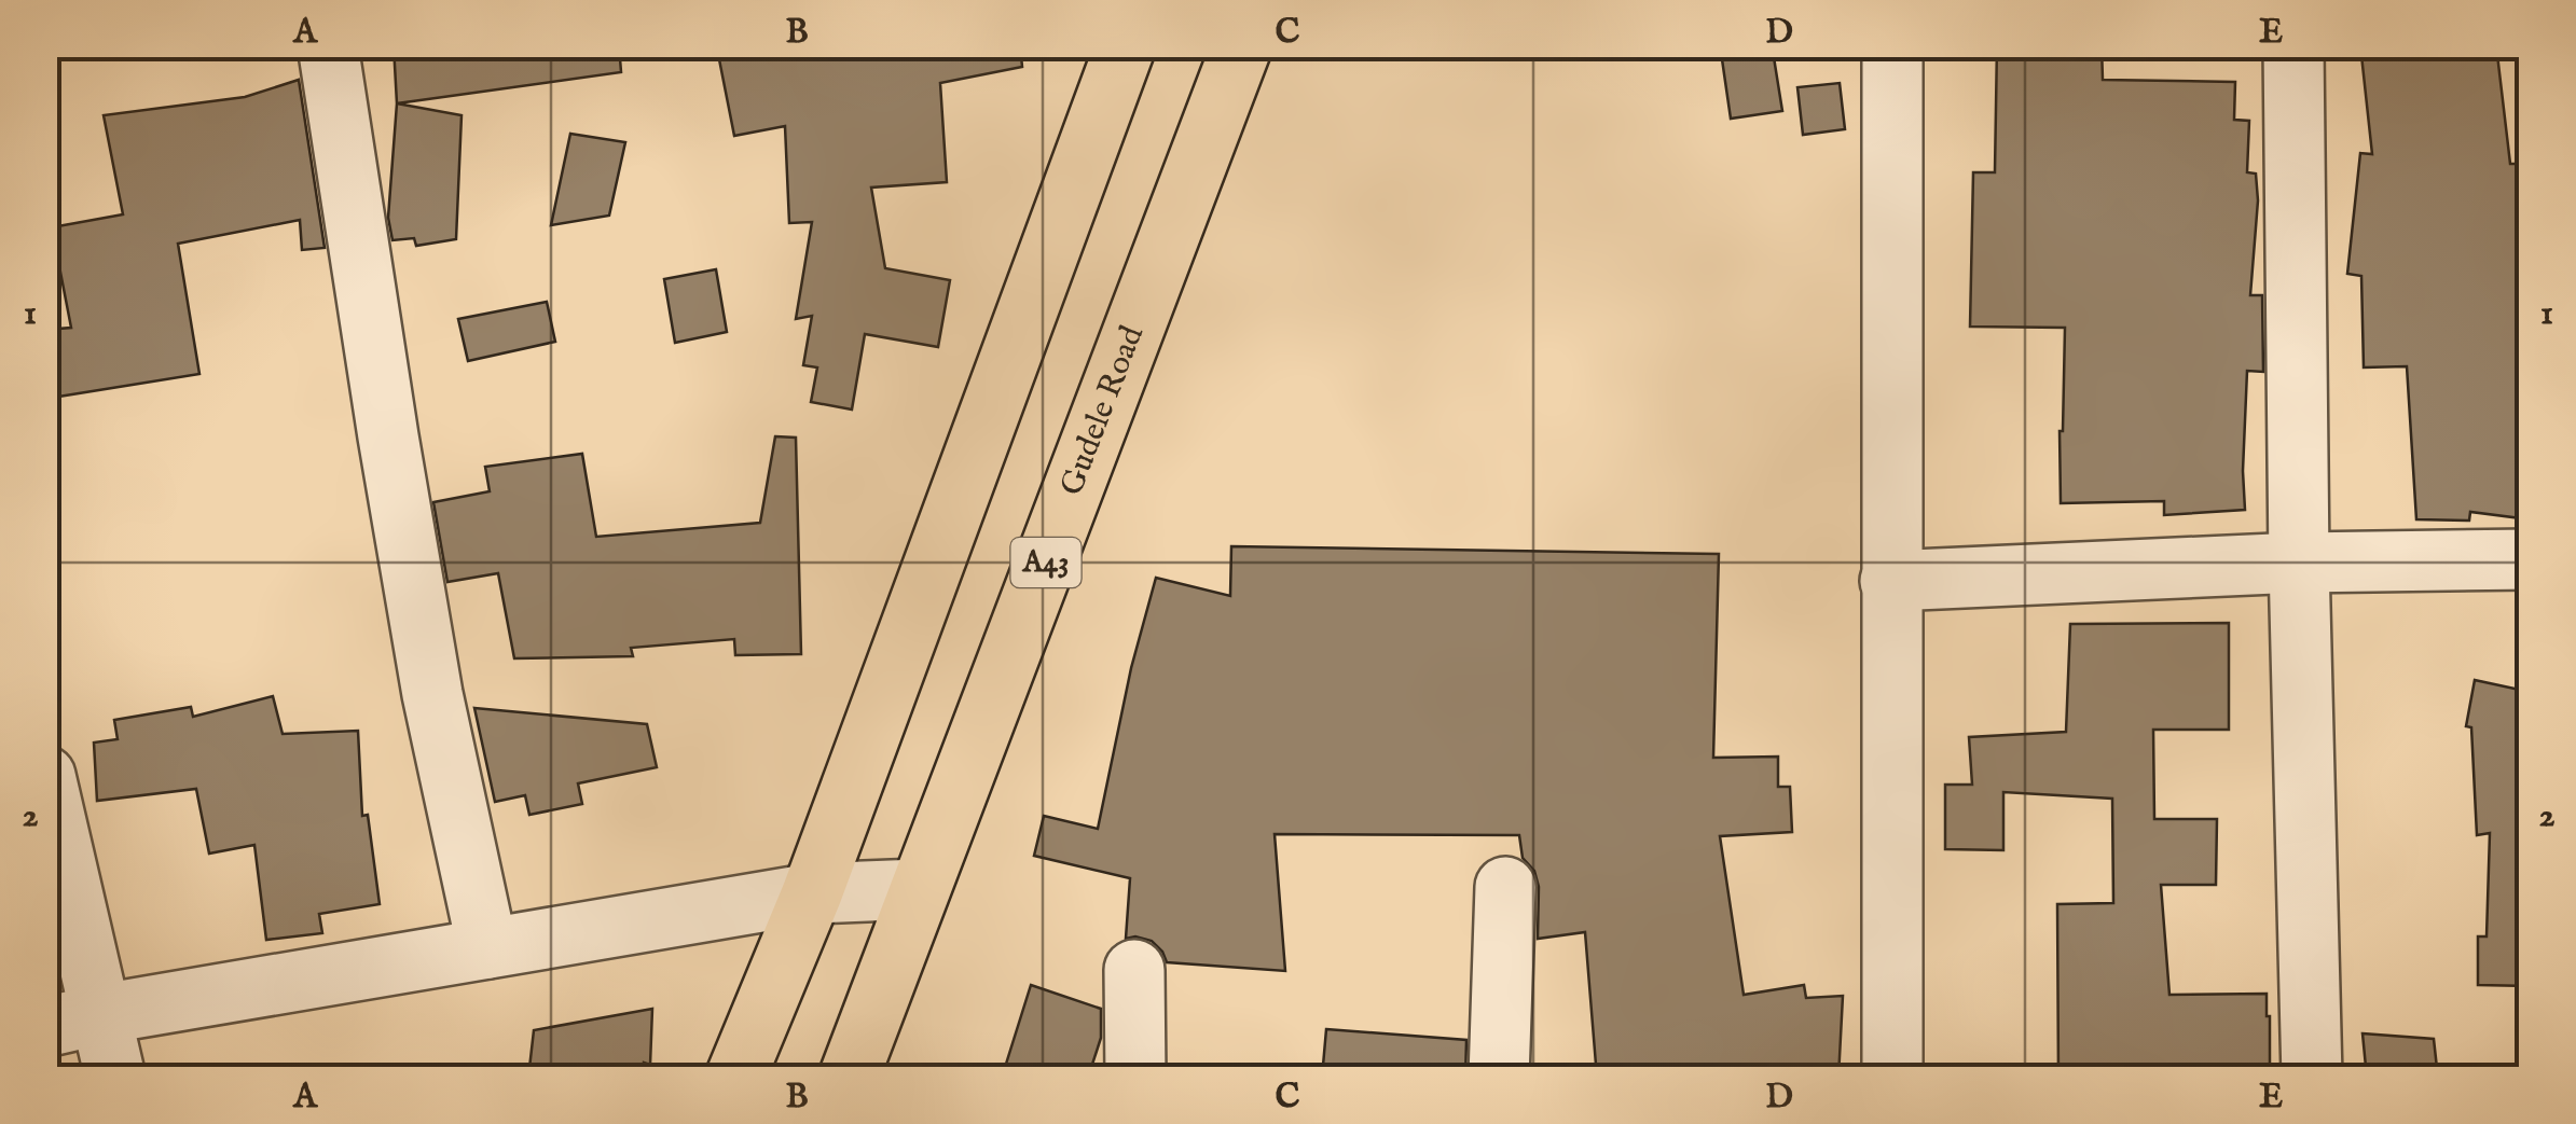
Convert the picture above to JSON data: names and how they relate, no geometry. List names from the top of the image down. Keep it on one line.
{"streets":{"highway":["Gudele Road","A43"]},"grid":{"columns":["A","B","C","D","E"],"rows":["1","2"]}}
